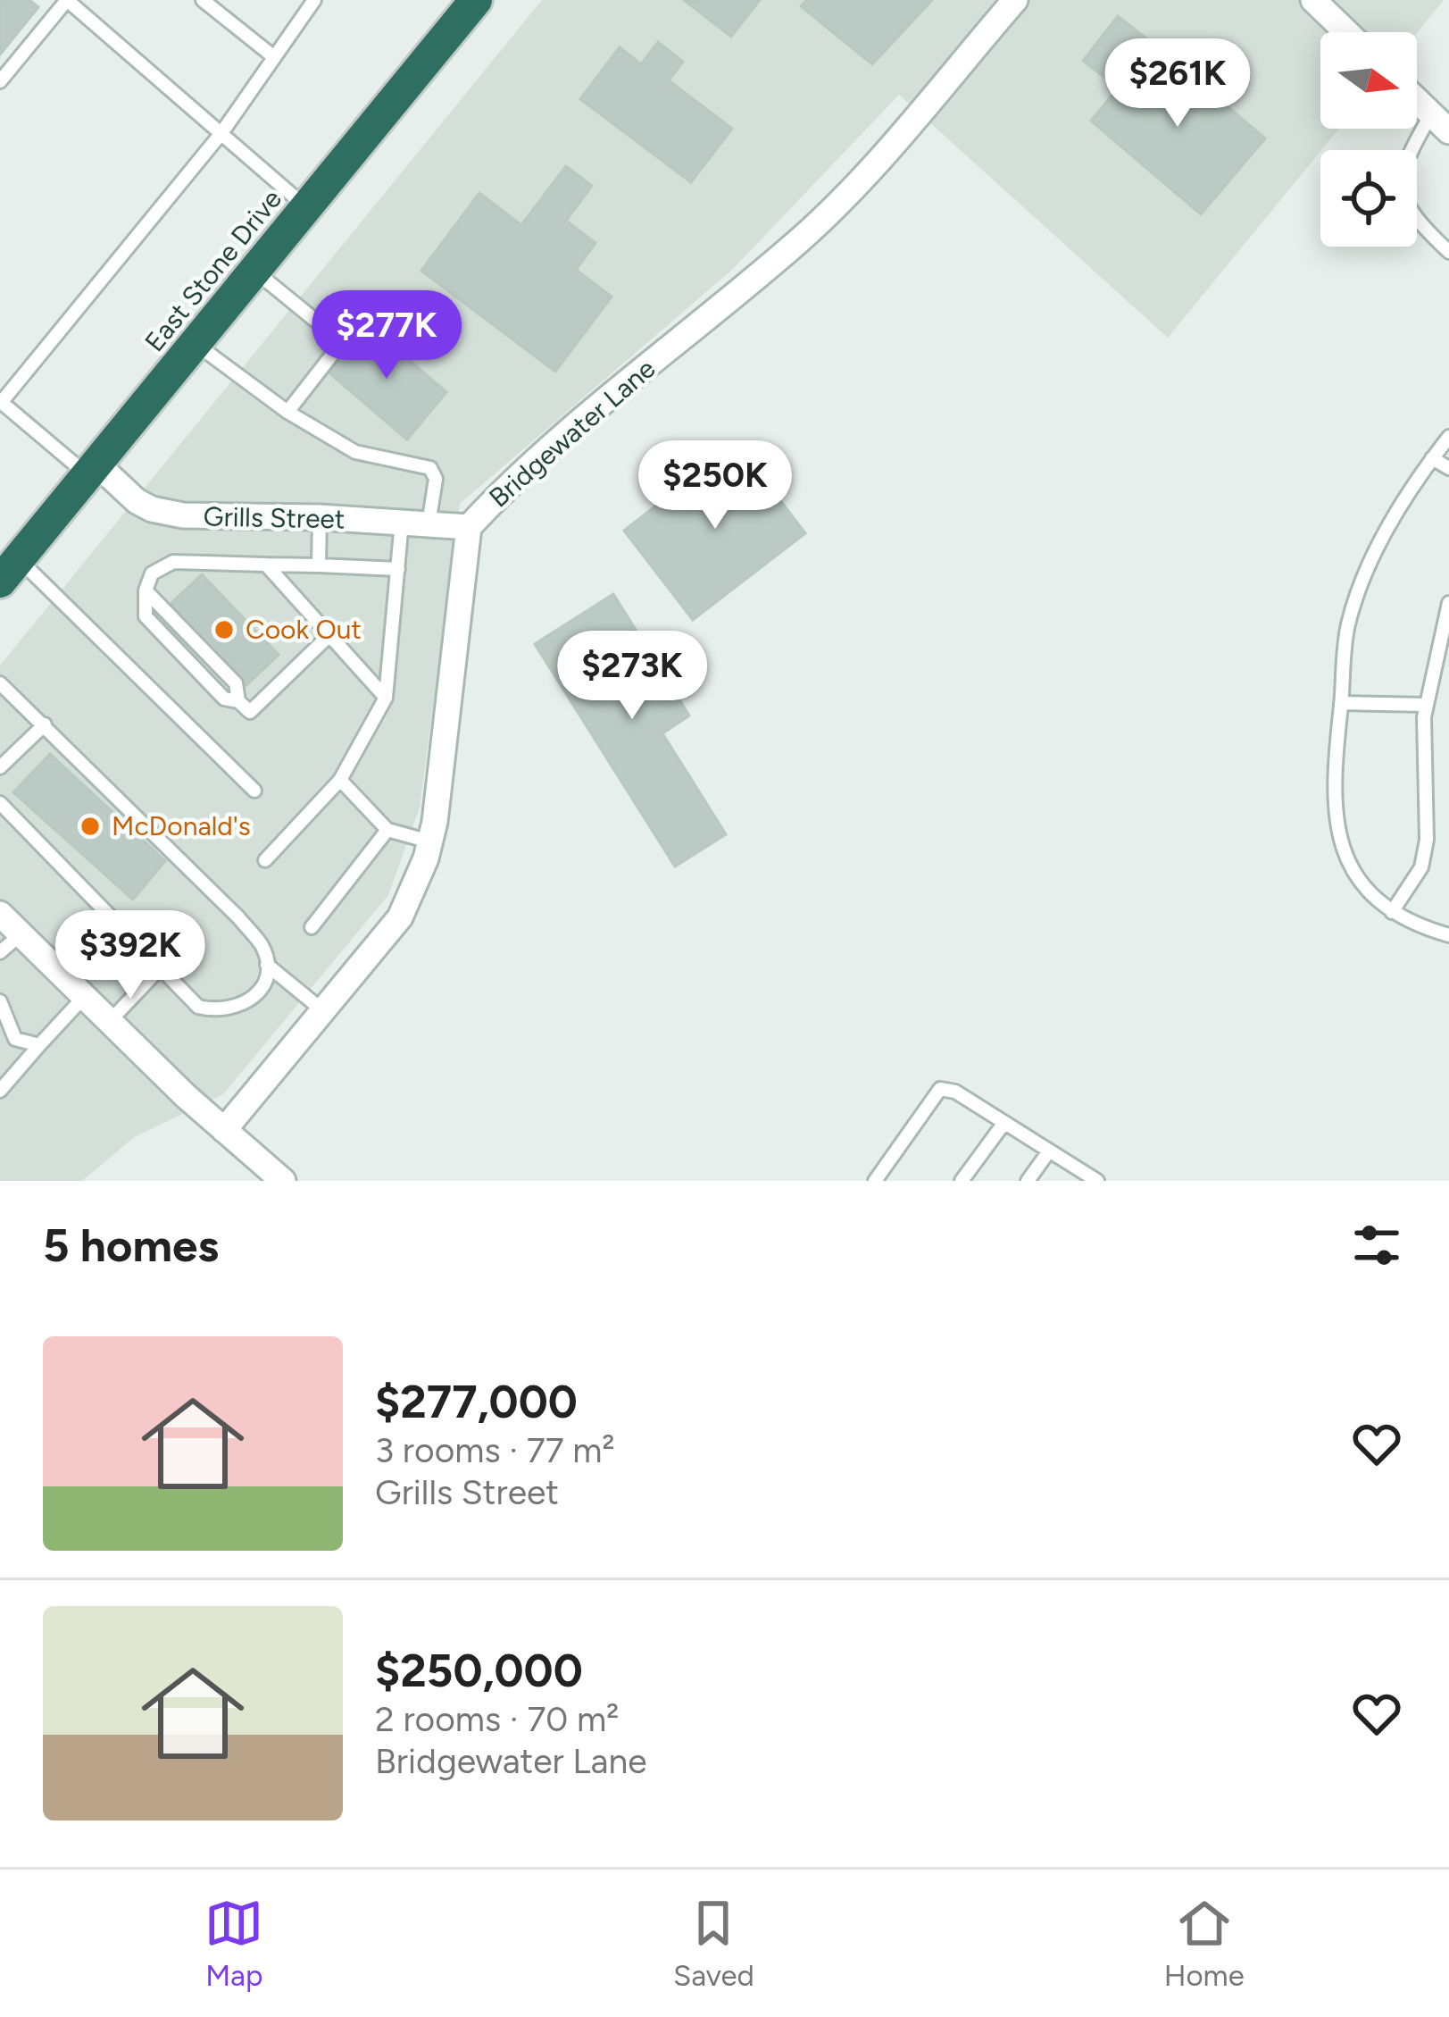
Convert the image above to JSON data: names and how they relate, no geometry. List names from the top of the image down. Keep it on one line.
{"streets":{"highway":["East Stone Drive"],"street":["Bridgewater Lane","Grills Street"]},"crossings":[["East Stone Drive","Grills Street"],["Bridgewater Lane","Grills Street"]],"places":["Cook Out","McDonald's"],"north":"right","page":{"price":["$261K","$277K","$250K","$273K","$392K"],"heading":"5 homes","list":[{"name":"$277,000","note":"3 rooms · 77 m² · Grills Street"},{"name":"$250,000","note":"2 rooms · 70 m² · Bridgewater Lane"}],"tabs":["Map","Saved","Home"]}}
